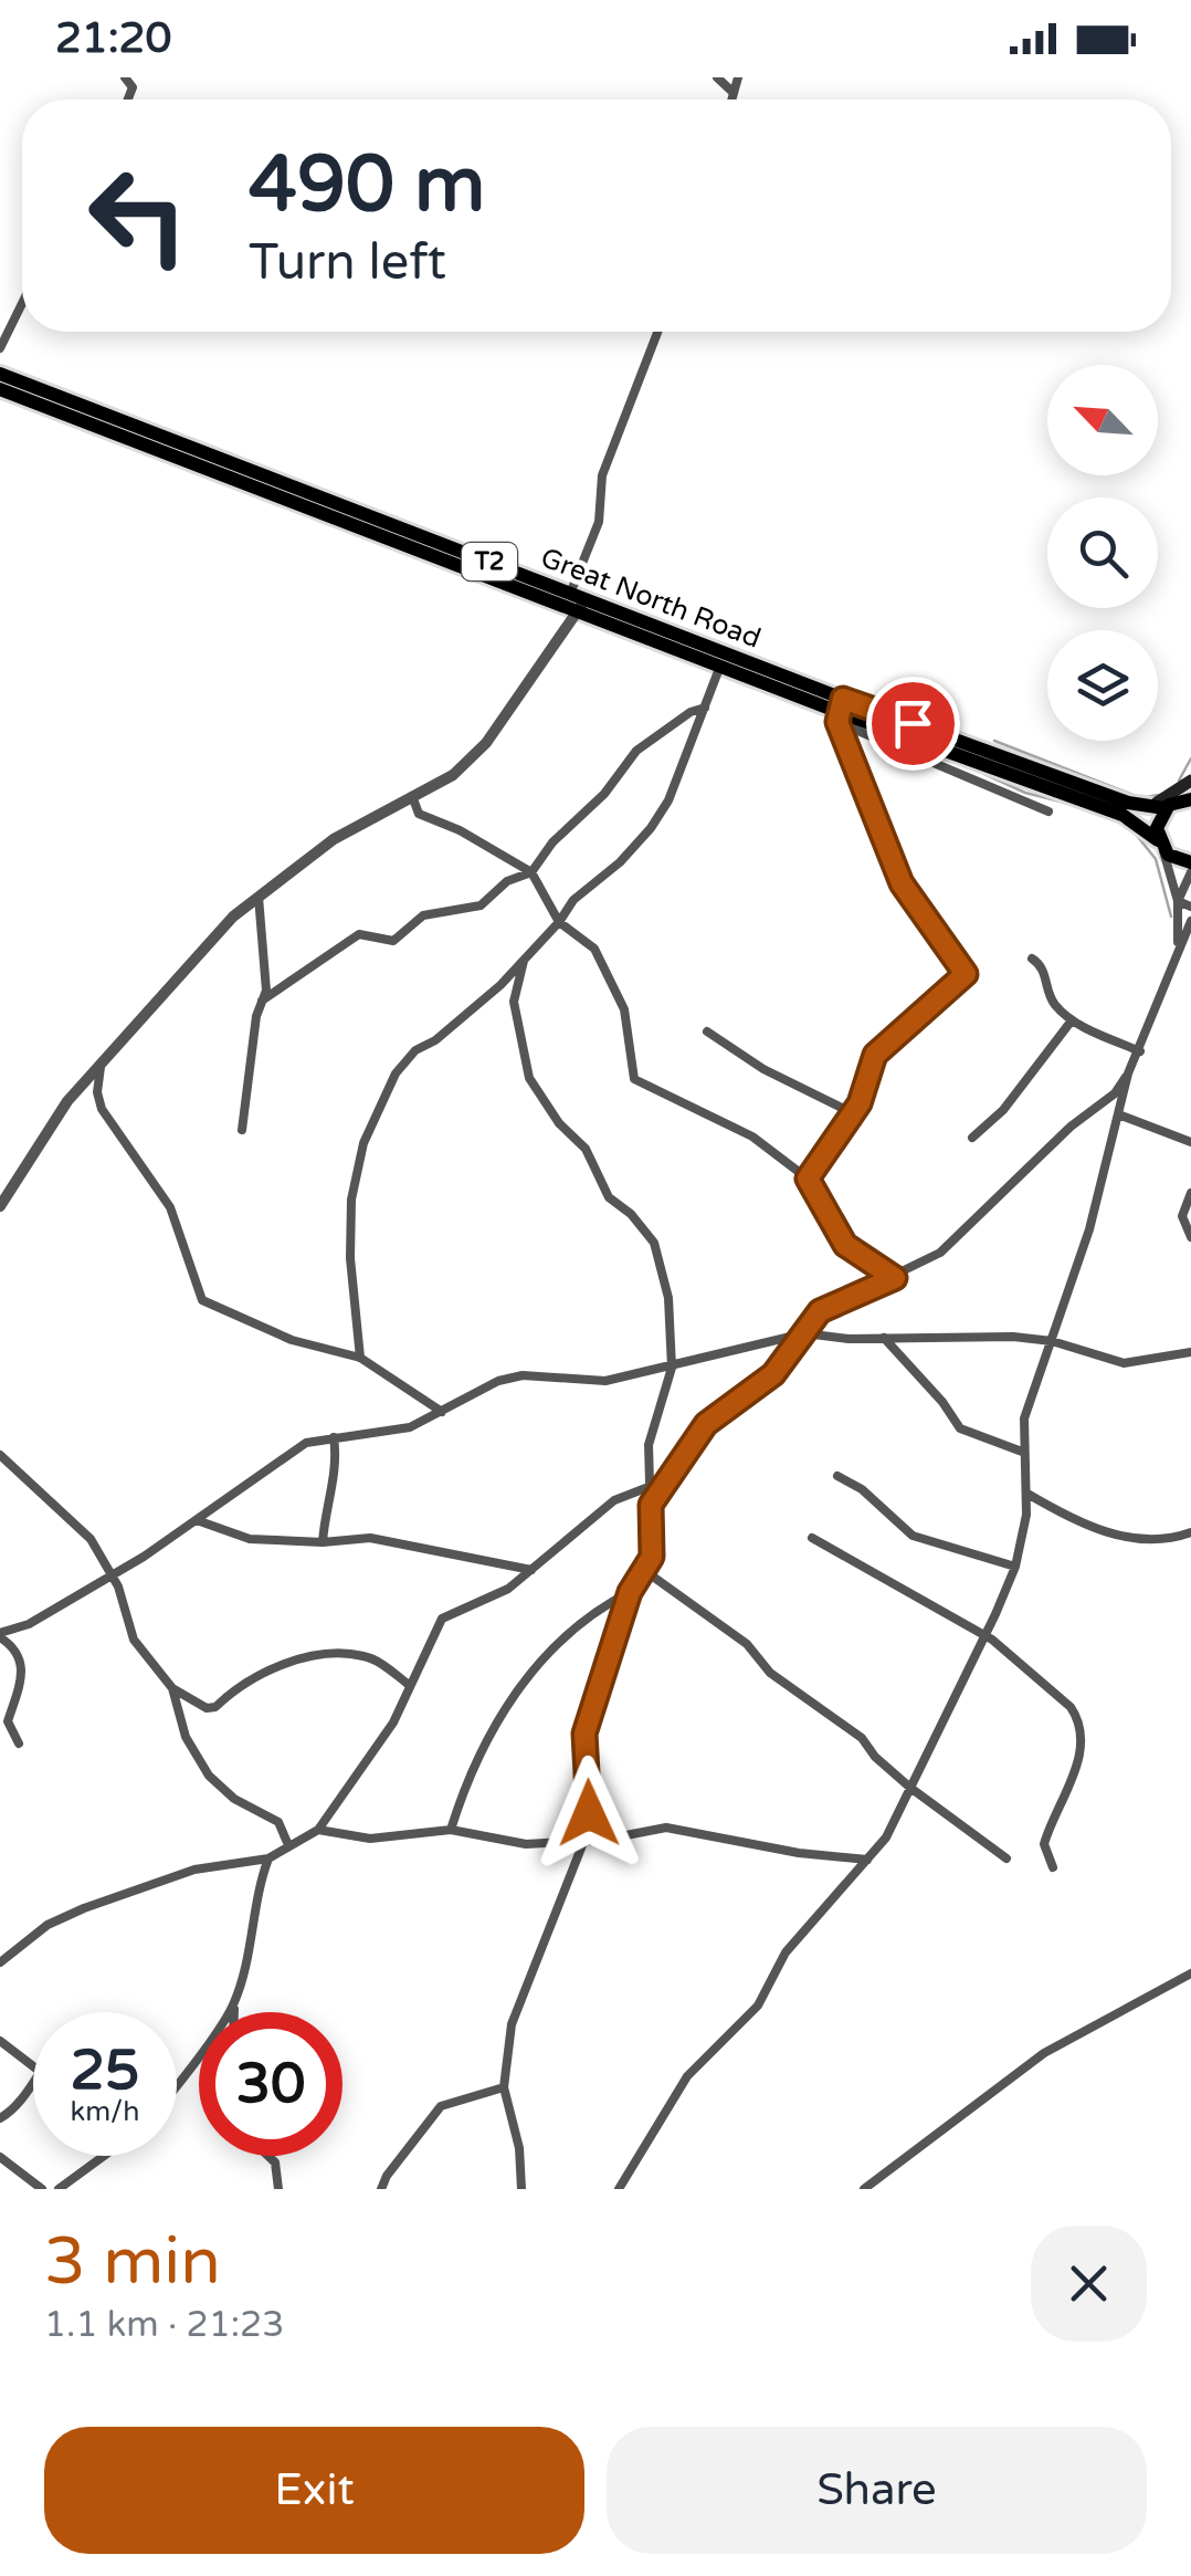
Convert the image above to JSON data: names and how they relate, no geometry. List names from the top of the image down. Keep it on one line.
{"streets":{"main road":["T2","Great North Road"]},"north":"top left","page":{"status":"21:20","turn":["490 m","Turn left"],"speed":"25 km/h","limit":"30","heading":["3 min","1.1 km · 21:23"],"buttons":["Exit","Share"]}}
